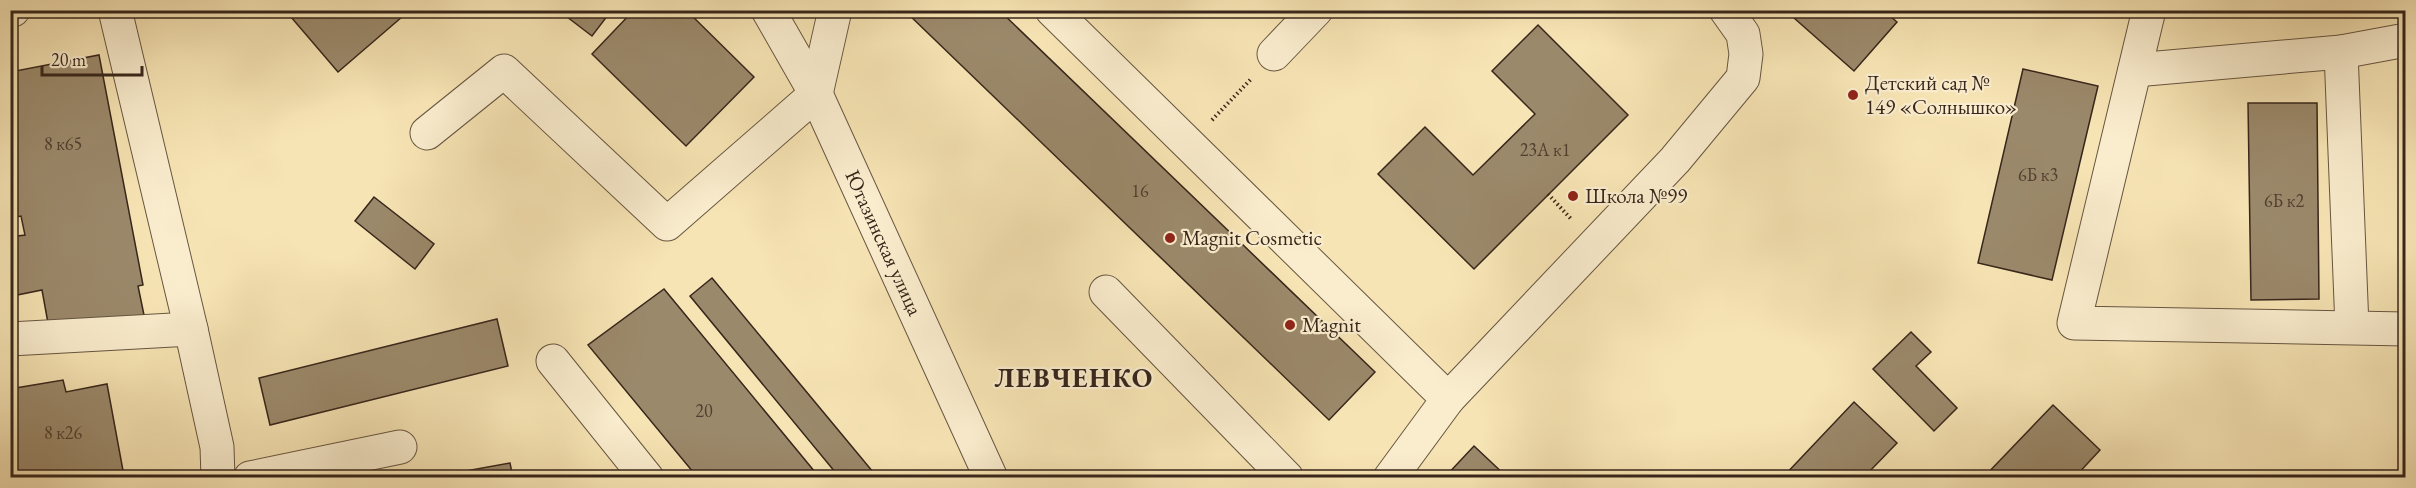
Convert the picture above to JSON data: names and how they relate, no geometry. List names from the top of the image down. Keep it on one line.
{"streets":{"street":["Ютазинская улица"]},"districts":["ЛЕВЧЕНКО"],"places":["Детский сад № 149 «Солнышко»","Школа №99","Magnit Cosmetic","Magnit"],"house_numbers":["8 к65","23А к1","6Б к3","16","6Б к2","20","8 к26"],"scale_bar":"20 m"}
